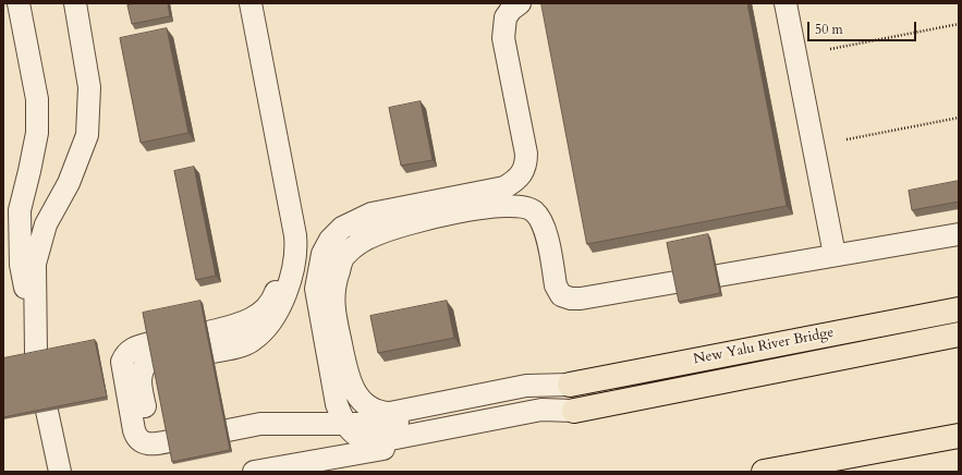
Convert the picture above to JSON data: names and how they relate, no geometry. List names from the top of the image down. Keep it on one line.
{"streets":{"highway":["New Yalu River Bridge"]},"scale_bar":"50 m"}
